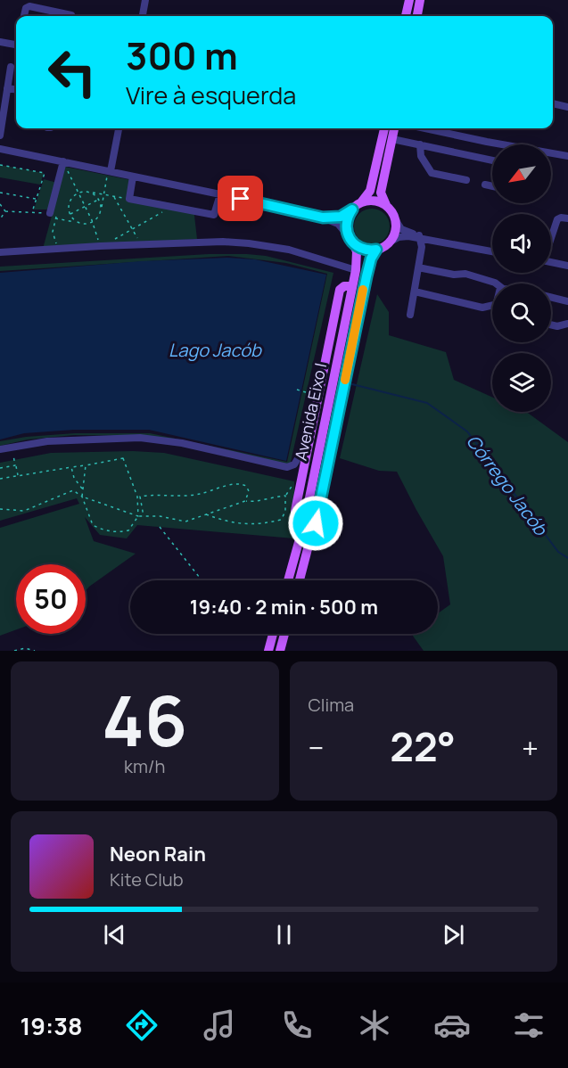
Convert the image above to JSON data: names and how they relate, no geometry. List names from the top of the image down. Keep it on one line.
{"streets":{"main road":["Avenida Eixo I"]},"water":["Lago Jacób","Córrego Jacób"],"north":"bottom left","page":{"turn":["300 m","Vire à esquerda"],"limit":"50","trip":"19:40 · 2 min · 500 m","tile":[["46","km/h"],"Clima"],"heat":["−","22°","+"],"song":["Neon Rain","Kite Club"],"tabs":"19:38"}}
